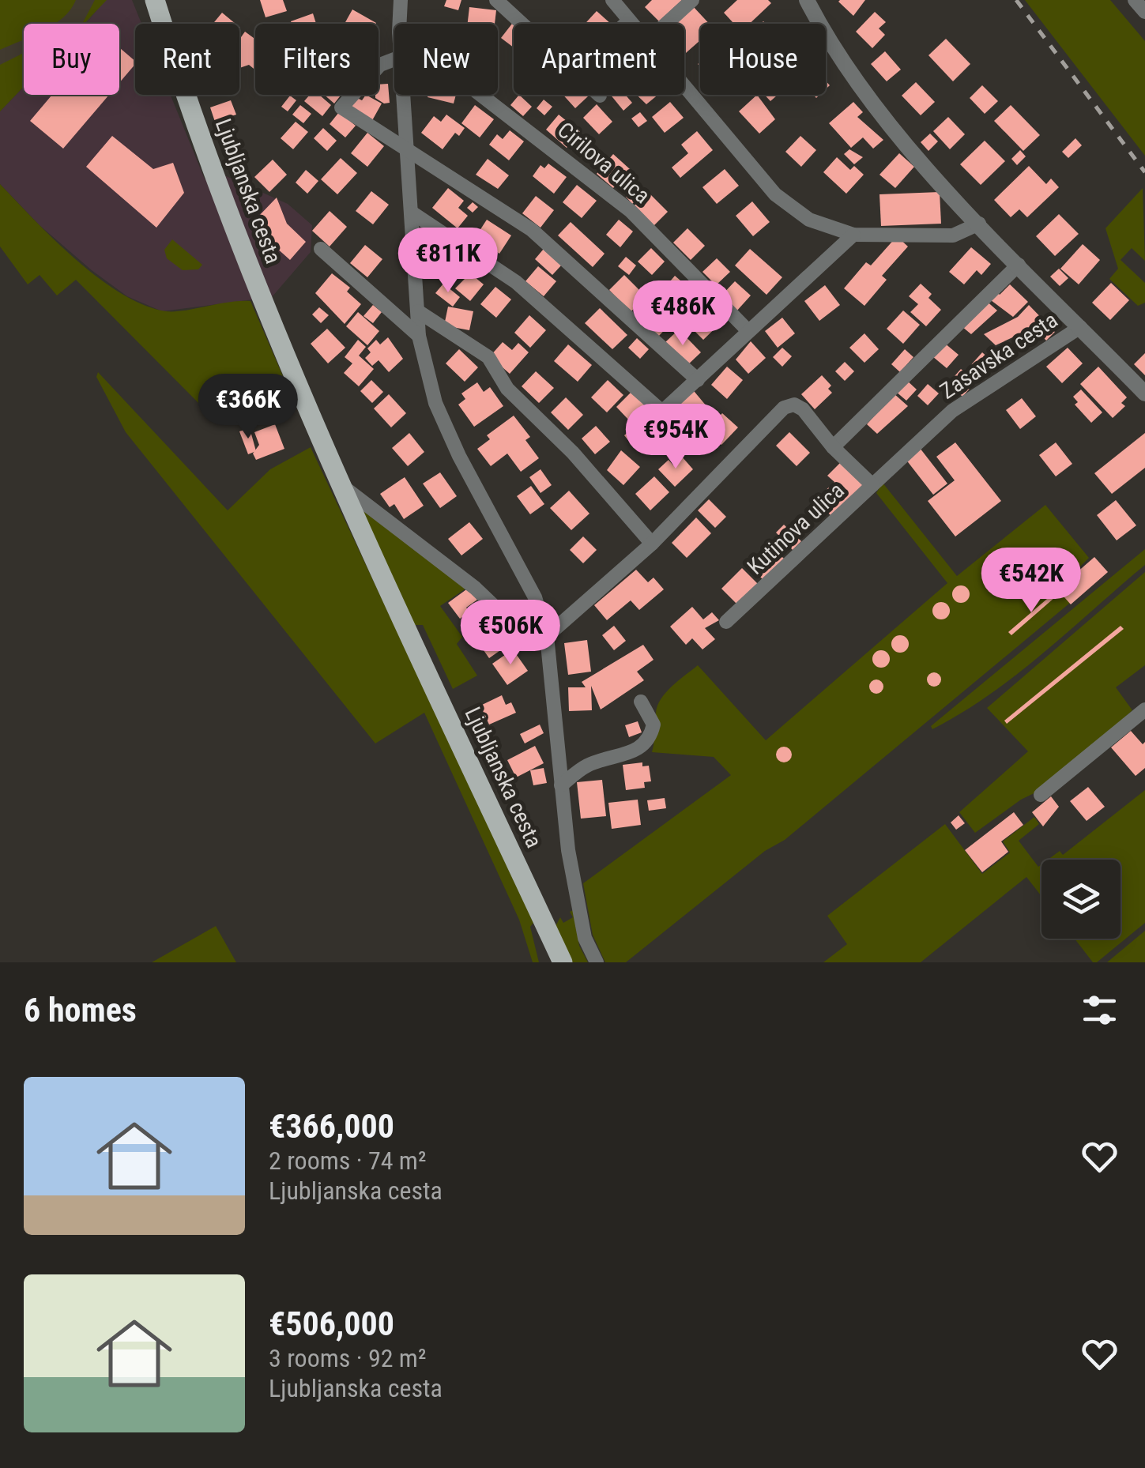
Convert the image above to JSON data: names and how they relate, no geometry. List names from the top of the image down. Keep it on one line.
{"streets":{"main road":["Ljubljanska cesta"],"street":["Cirilova ulica","Zasavska cesta","Kutinova ulica"]},"crossings":[["Ljubljanska cesta","Kutinova ulica"],["Zasavska cesta","Kutinova ulica"]],"page":{"chip":["Buy","Rent","Filters","New","Apartment","House"],"price":["€811K","€486K","€366K","€954K","€542K","€506K"],"heading":"6 homes","list":[{"name":"€366,000","note":"2 rooms · 74 m² · Ljubljanska cesta"},{"name":"€506,000","note":"3 rooms · 92 m² · Ljubljanska cesta"}]}}
